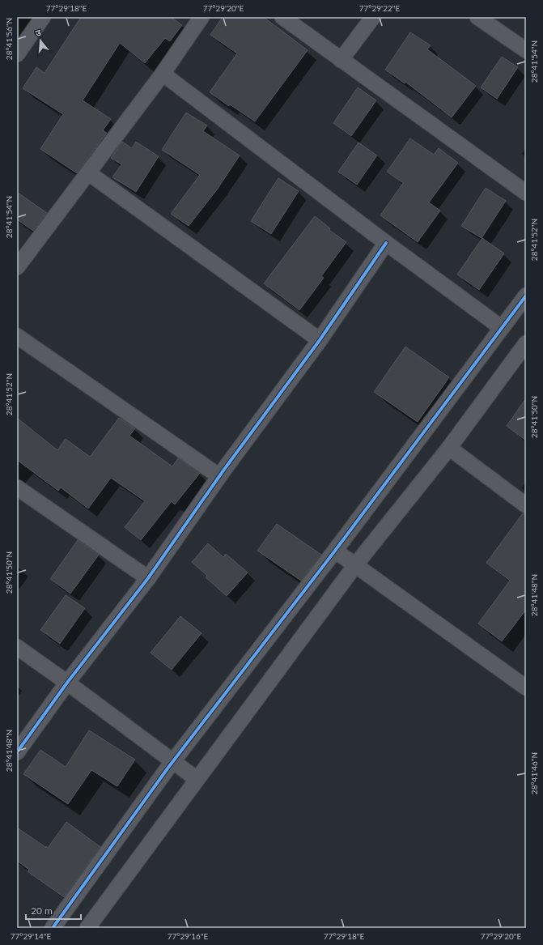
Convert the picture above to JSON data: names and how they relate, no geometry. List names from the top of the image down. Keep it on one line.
{"scale_bar":"20 m","north":"top","coordinates":["77°29'18\"E","77°29'20\"E","77°29'22\"E","28°41'56\"N","28°41'54\"N","28°41'52\"N","28°41'50\"N","28°41'48\"N","28°41'46\"N","77°29'14\"E","77°29'16\"E"]}
